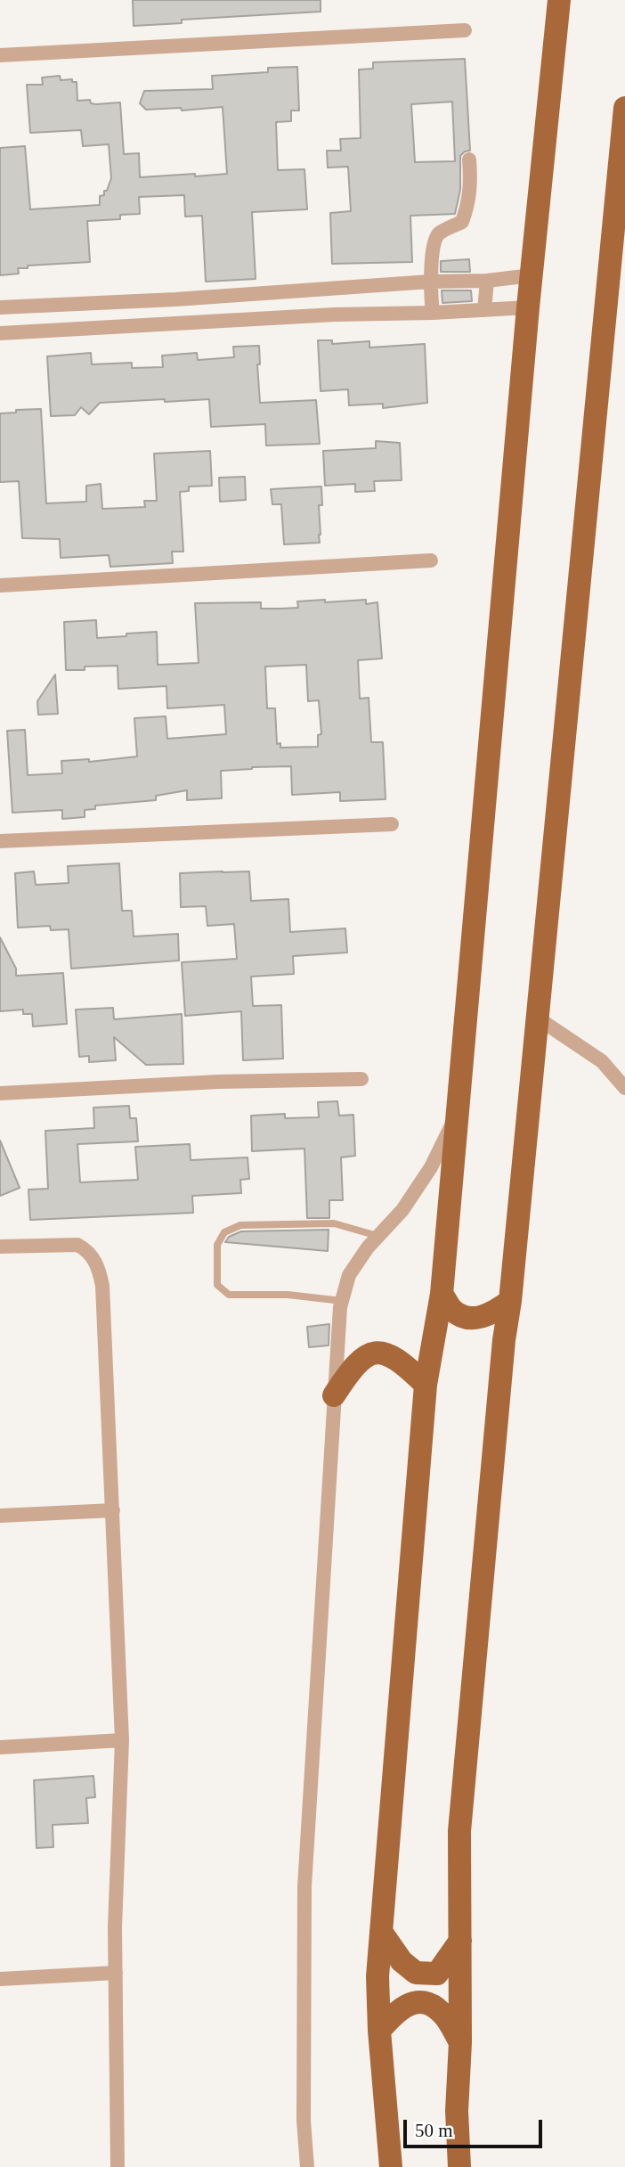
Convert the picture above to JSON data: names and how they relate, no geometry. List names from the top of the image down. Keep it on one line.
{"scale_bar":"50 m"}
